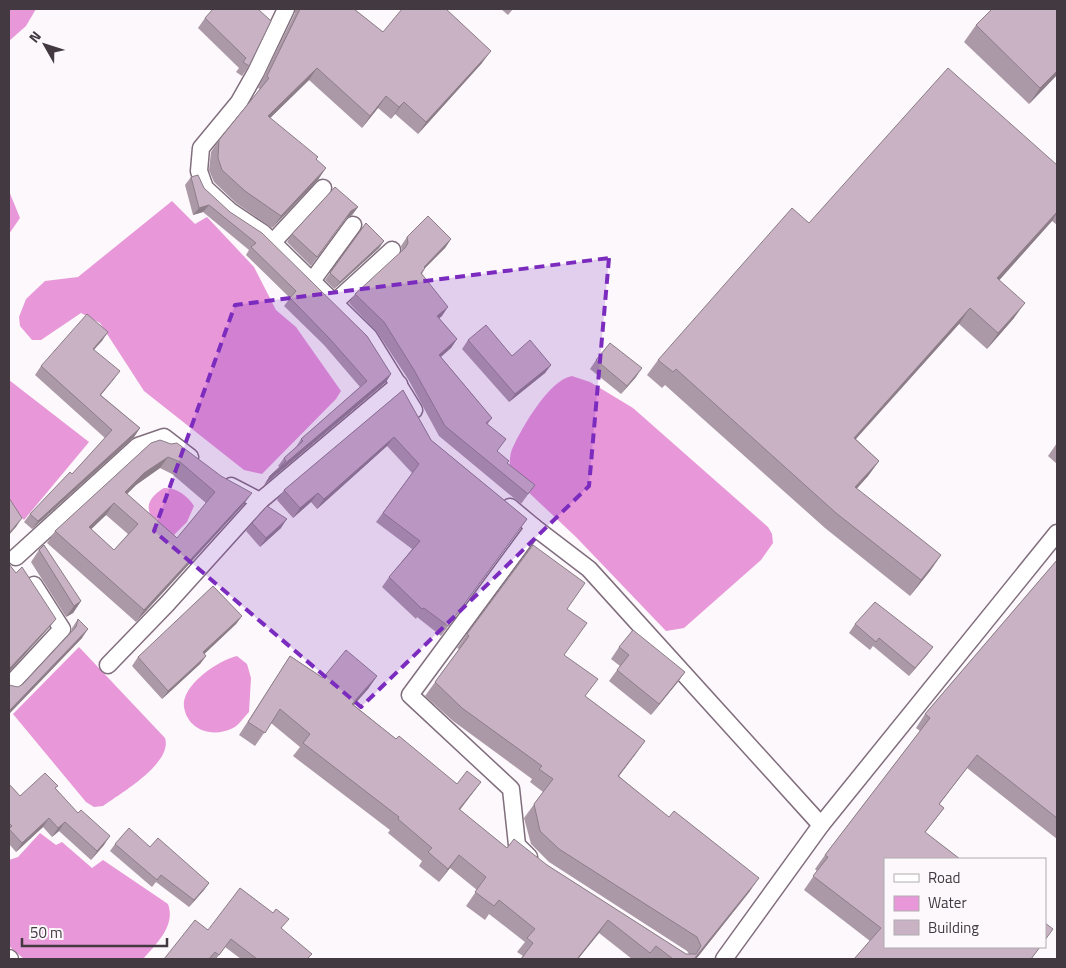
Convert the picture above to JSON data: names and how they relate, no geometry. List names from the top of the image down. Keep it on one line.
{"legend":["Road","Water","Building"],"scale_bar":"50 m","north":"top left"}
